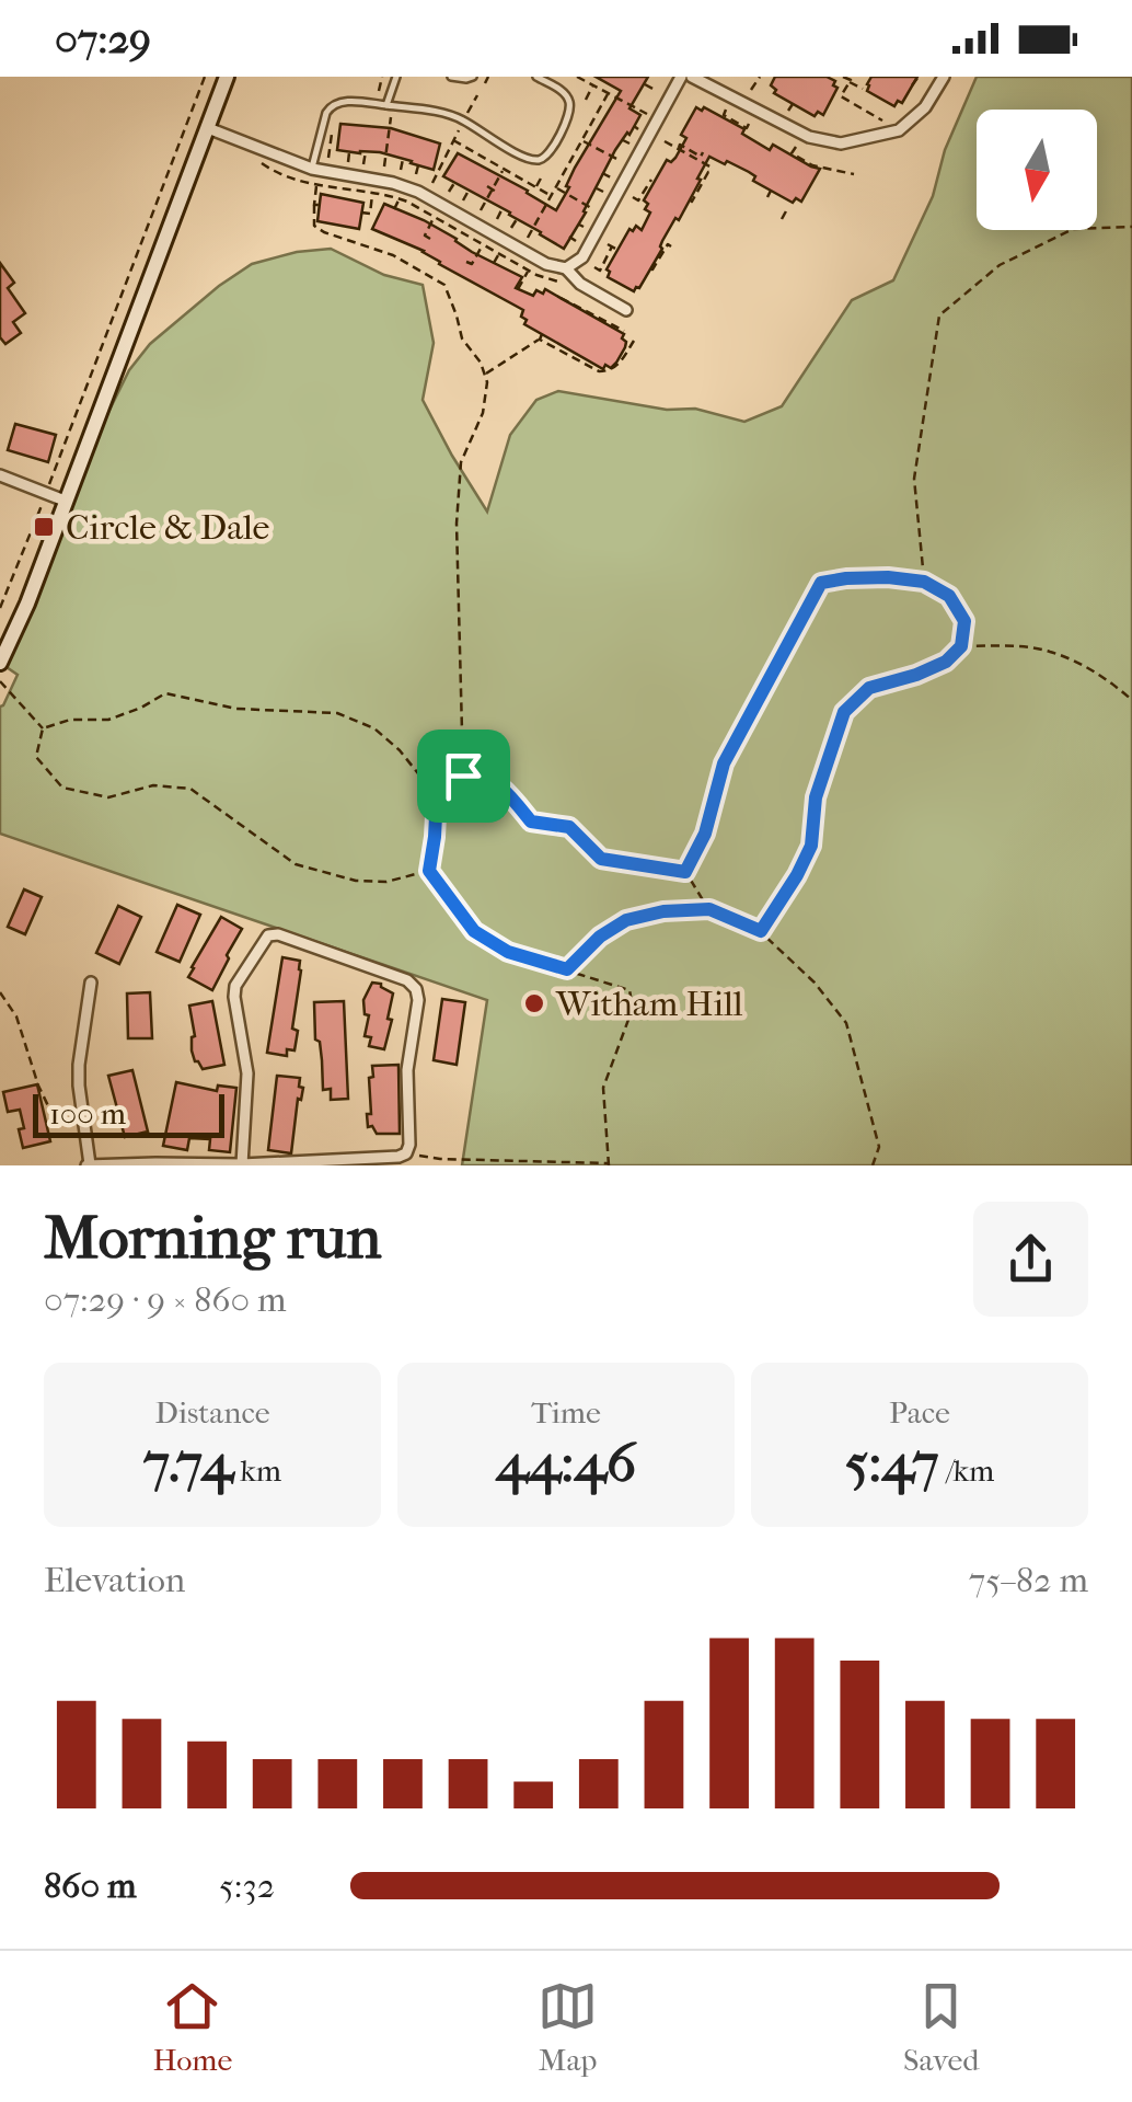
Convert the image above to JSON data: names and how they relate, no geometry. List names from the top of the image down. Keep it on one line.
{"places":{"transit":["Circle & Dale"],"other":["Witham Hill"]},"scale_bar":"100 m","north":"bottom","page":{"status":"07:29","scale":"100 m","heading":["Morning run","07:29 · 9 × 860 m"],"stats":[["Distance","7.74 km"],["Time","44:46"],["Pace","5:47 /km"]],"chart":["Elevation","75–82 m"],"list":[{"name":"860 m","note":"5:32"}],"tabs":["Home","Map","Saved"]}}
